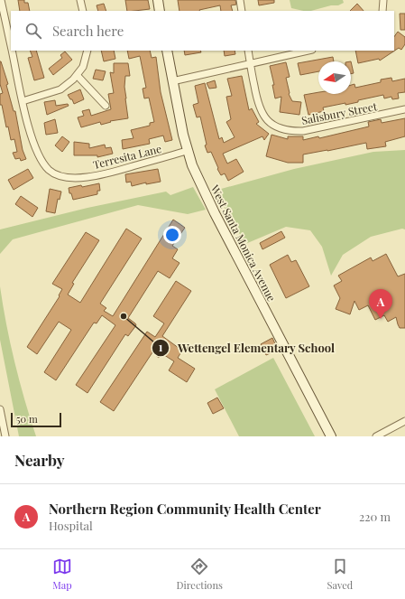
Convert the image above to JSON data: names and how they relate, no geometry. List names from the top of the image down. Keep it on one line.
{"streets":{"main road":["West Santa Monica Avenue"],"street":["Salisbury Street","Terresita Lane"]},"crossings":[["Terresita Lane","West Santa Monica Avenue"]],"places":["Wettengel Elementary School"],"scale_bar":"50 m","north":"left","page":{"search":"Search here","pins":"A","scale":"50 m","heading":"Nearby","list":[{"mark":"A","name":"Northern Region Community Health Center","note":"Hospital","value":"220 m"}],"nav":["Map","Directions","Saved"]}}
